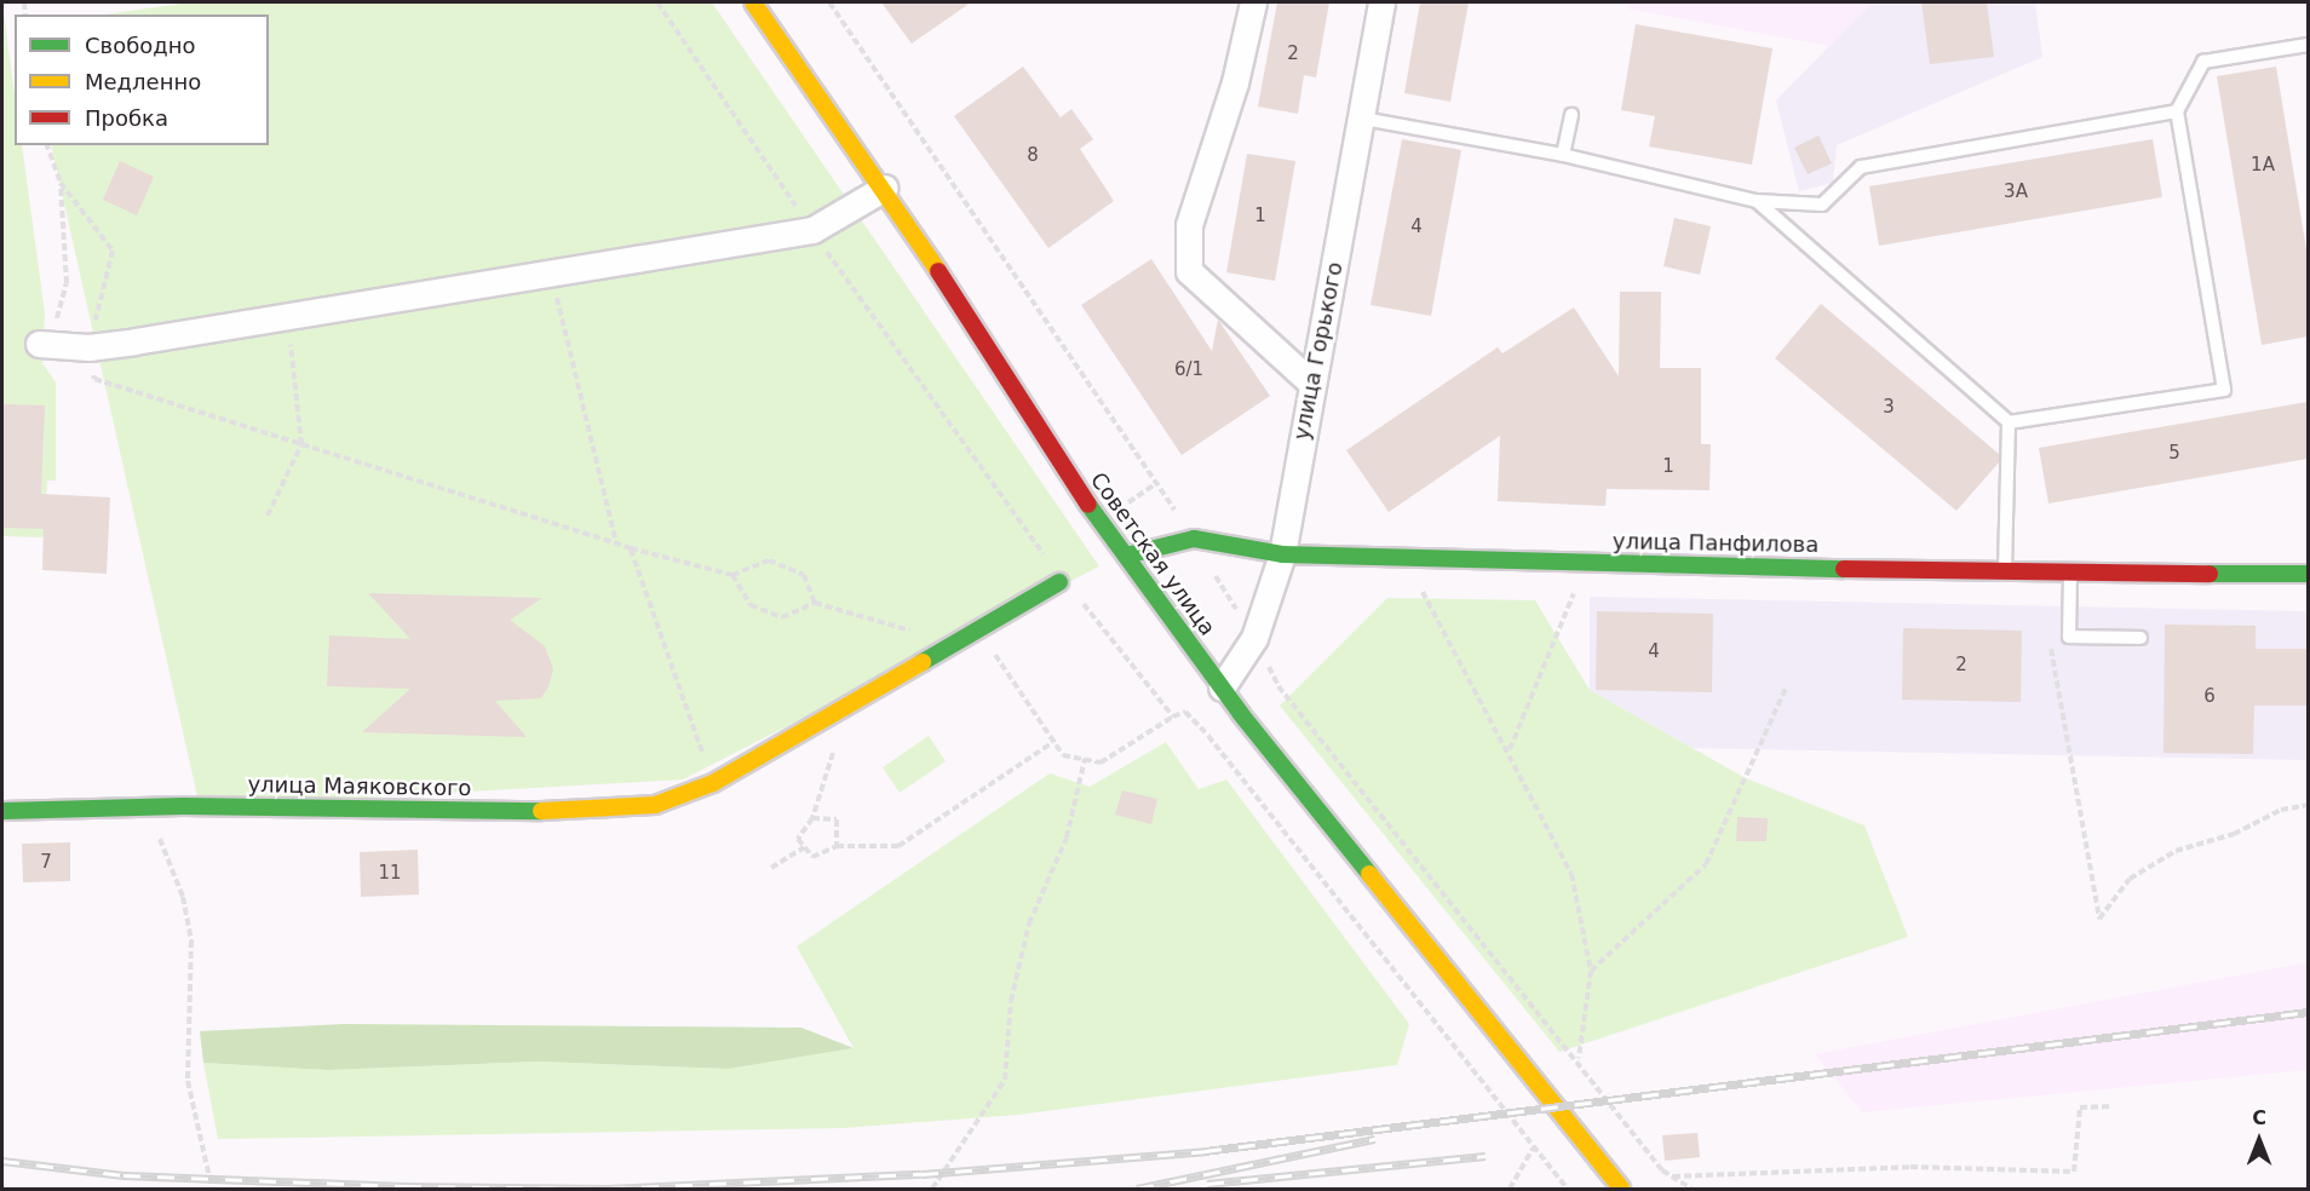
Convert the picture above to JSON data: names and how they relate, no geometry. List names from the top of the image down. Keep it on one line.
{"streets":{"street":["улица Горького","улица Панфилова","Советская улица","улица Маяковского"]},"crossings":[["улица Горького","улица Панфилова"],["улица Горького","Советская улица"],["улица Панфилова","Советская улица"]],"house_numbers":["2","8","1А","3А","1","4","6/1","3","5","1","4","2","6","7","11"],"legend":["Свободно","Медленно","Пробка"],"north":"top"}
